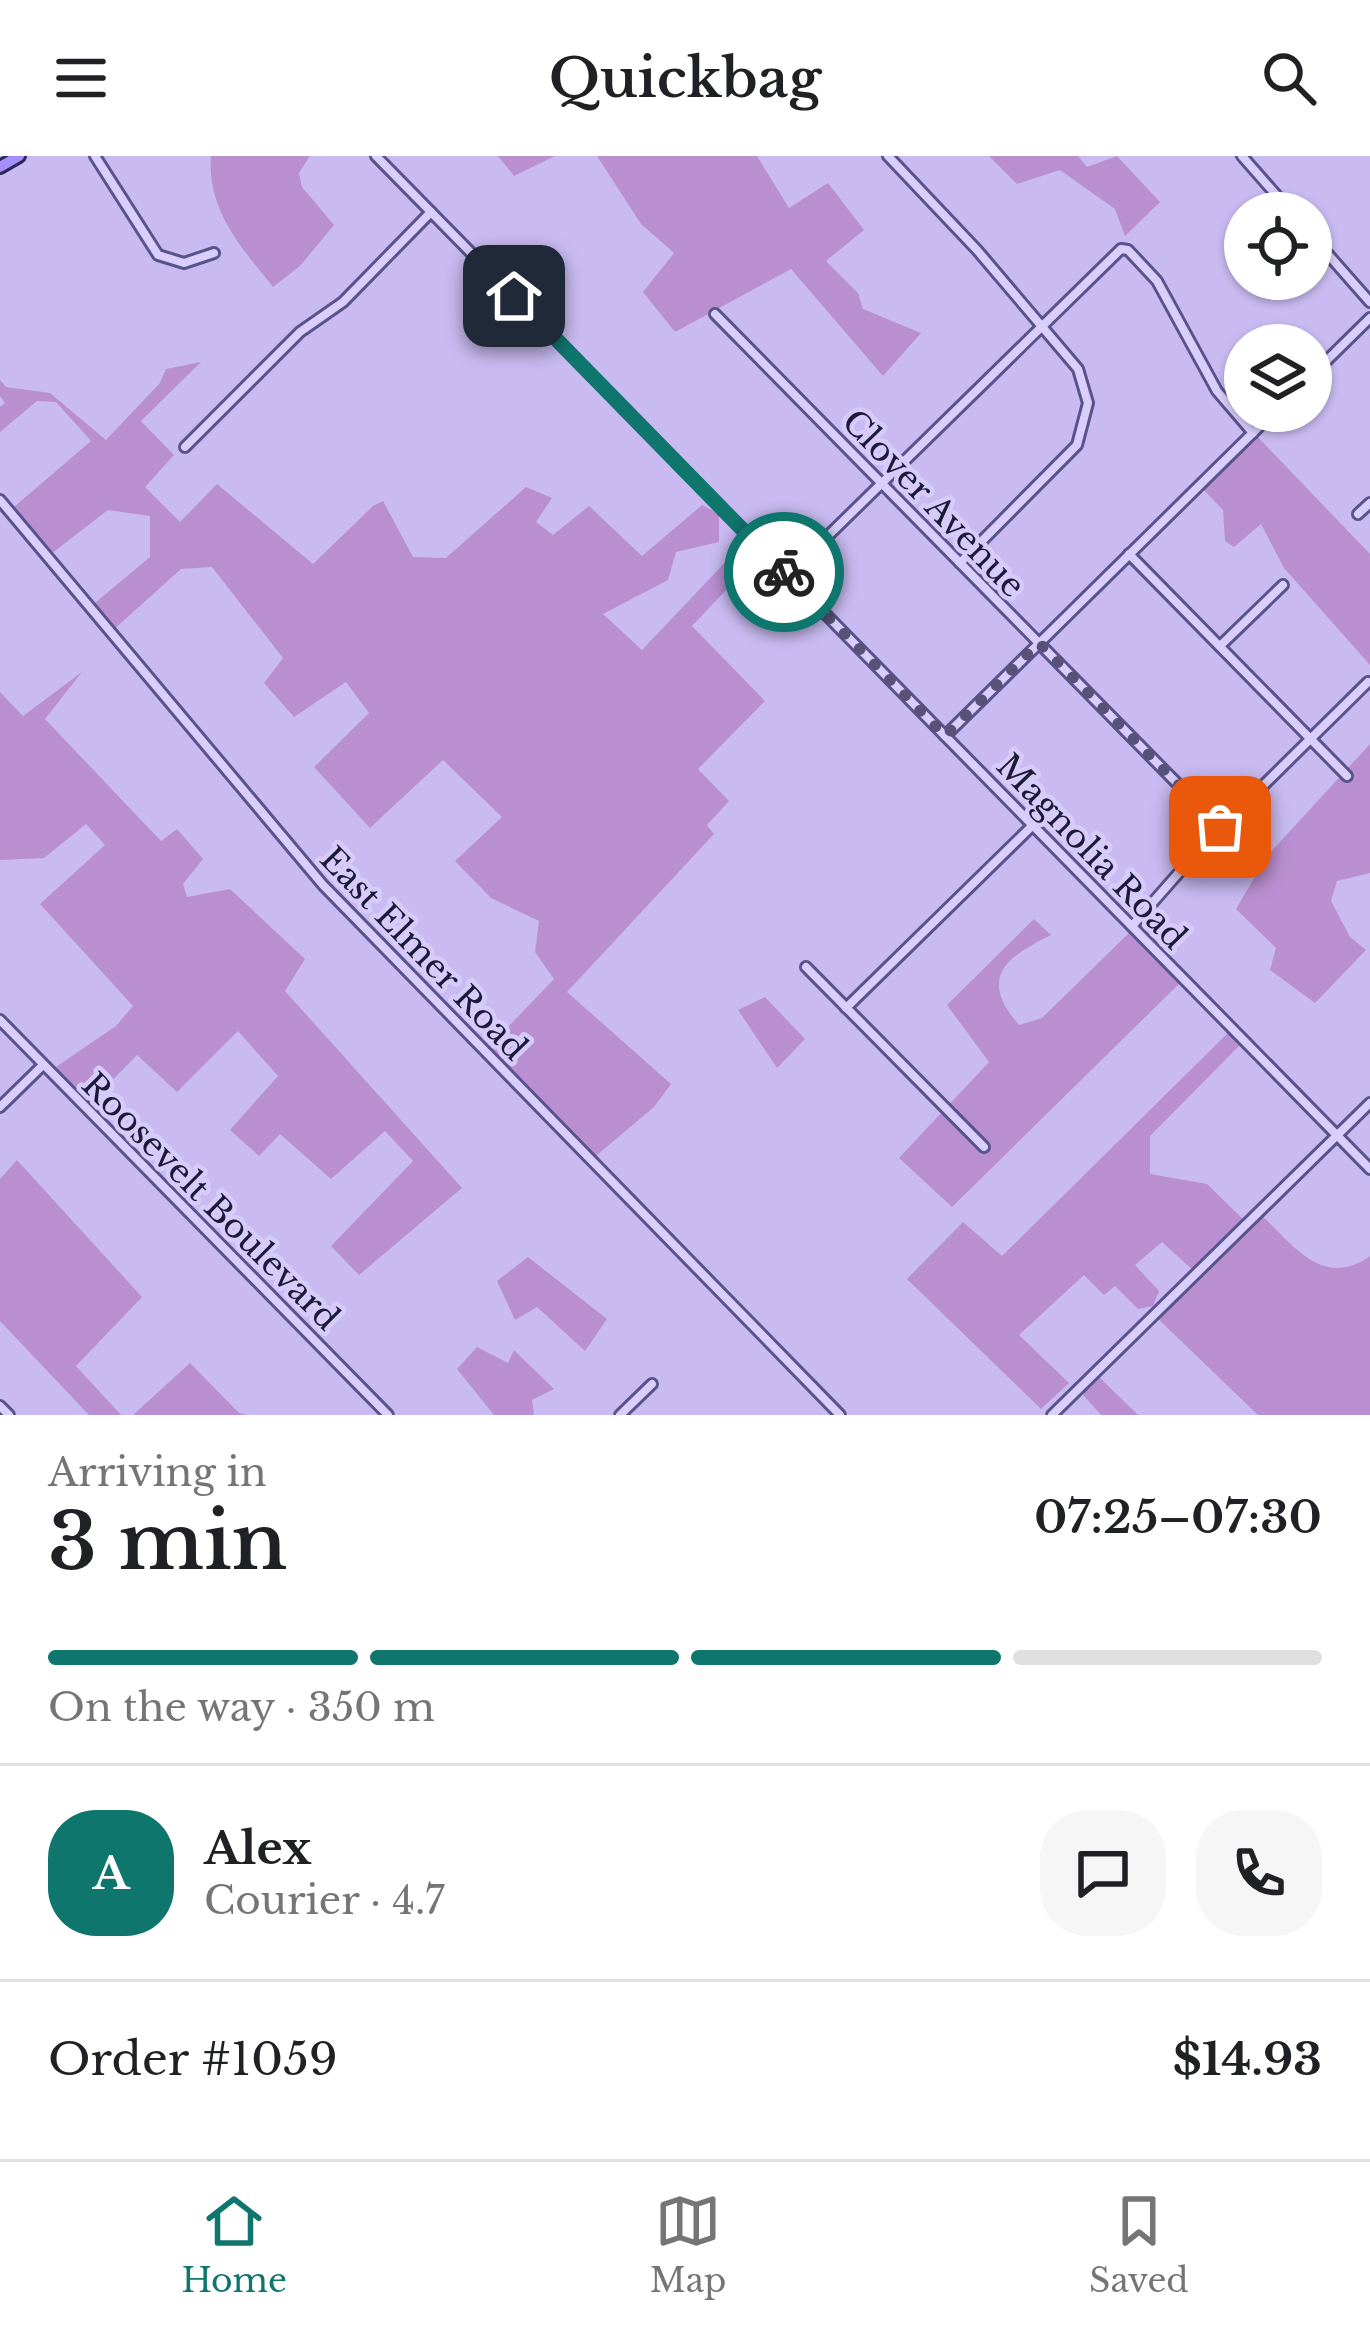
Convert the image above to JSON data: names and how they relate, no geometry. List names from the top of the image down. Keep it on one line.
{"streets":{"street":["Clover Avenue","Magnolia Road","East Elmer Road","Roosevelt Boulevard"]},"page":{"header":"Quickbag","heading":["3 min","Arriving in","07:25–07:30"],"panel":["Alex","Courier · 4.7","Order #1059","$14.93"],"bar":"On the way · 350 m","round":"A","tabs":["Home","Map","Saved"]}}
